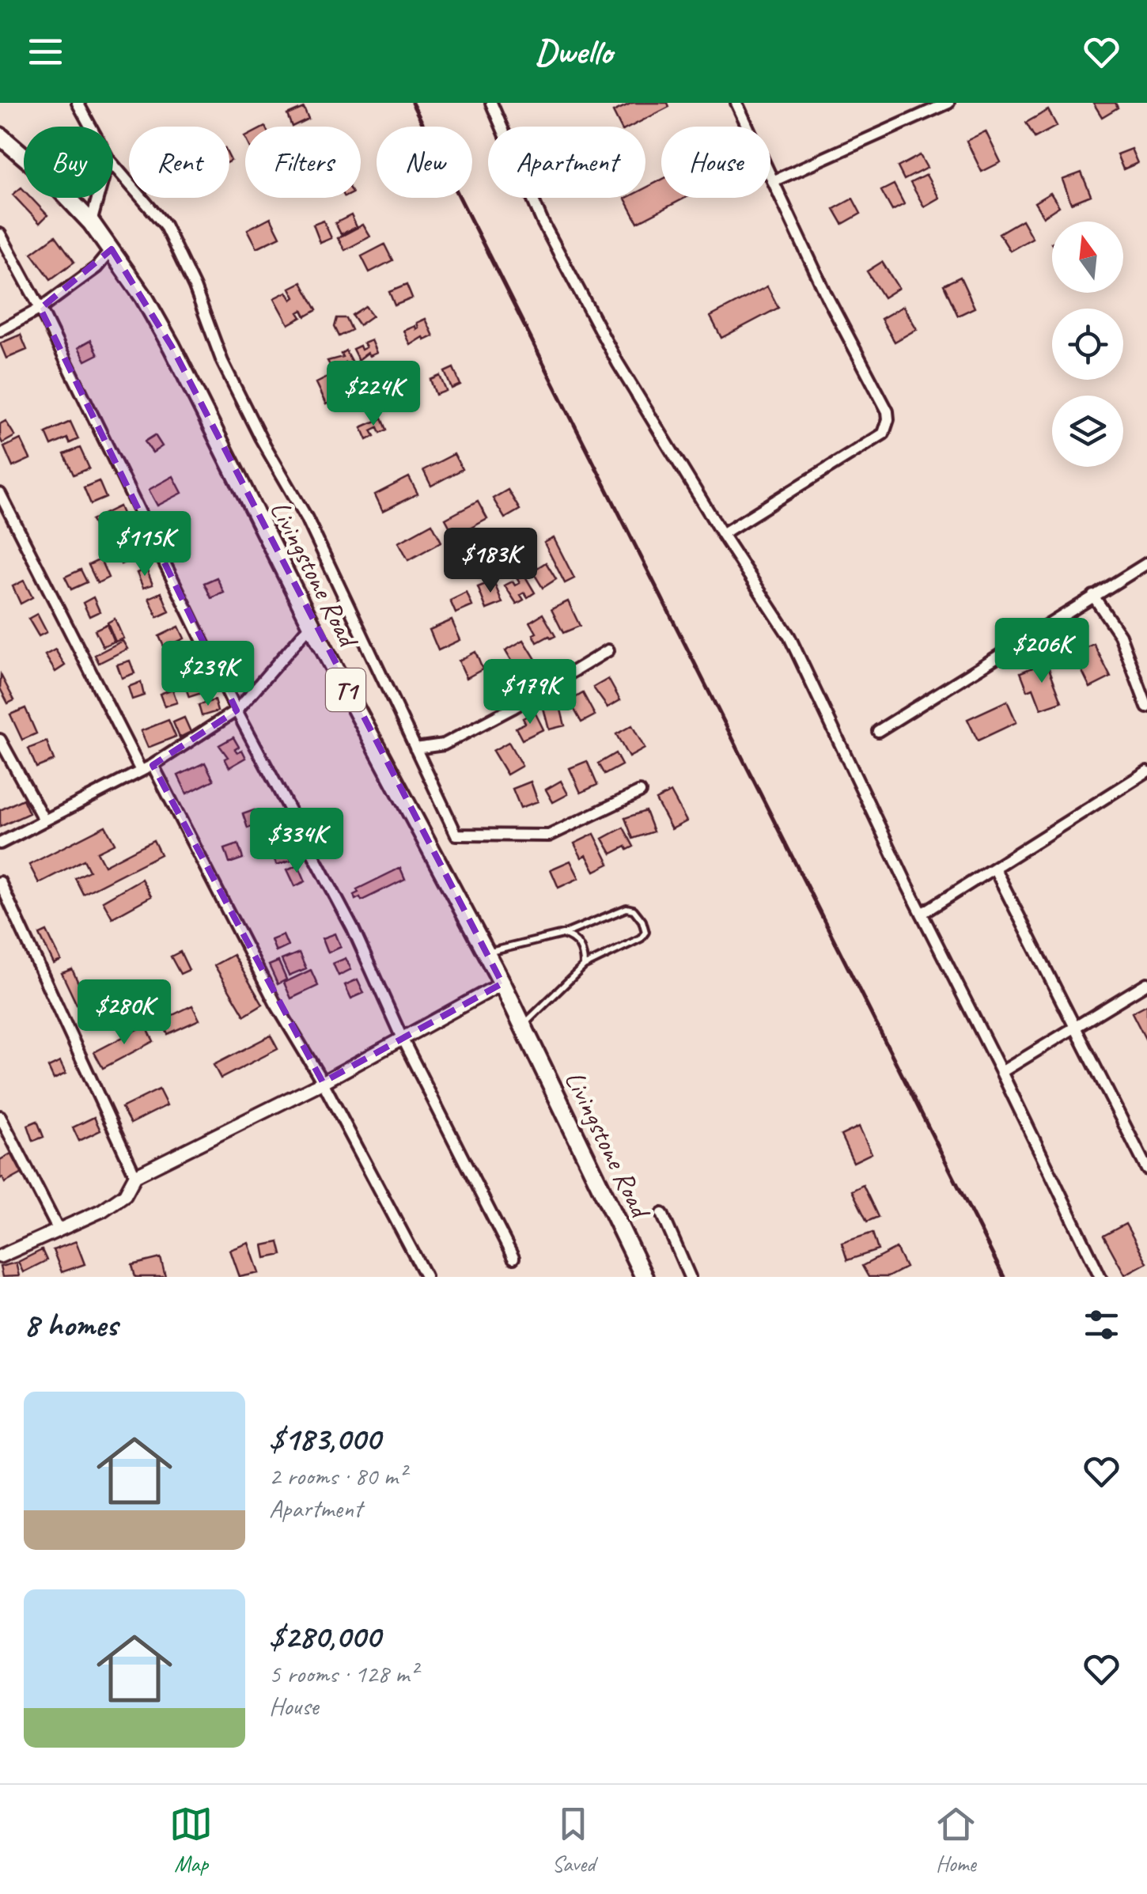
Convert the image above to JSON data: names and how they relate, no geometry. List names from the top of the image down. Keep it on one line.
{"streets":{"highway":["Livingstone Road","T1"]},"north":"top","page":{"header":"Dwello","chip":["Buy","Rent","Filters","New","Apartment","House"],"price":["$224K","$115K","$183K","$206K","$239K","$179K","$334K","$280K"],"heading":"8 homes","list":[{"name":"$183,000","note":"2 rooms · 80 m² · Apartment"},{"name":"$280,000","note":"5 rooms · 128 m² · House"}],"tabs":["Map","Saved","Home"]}}
